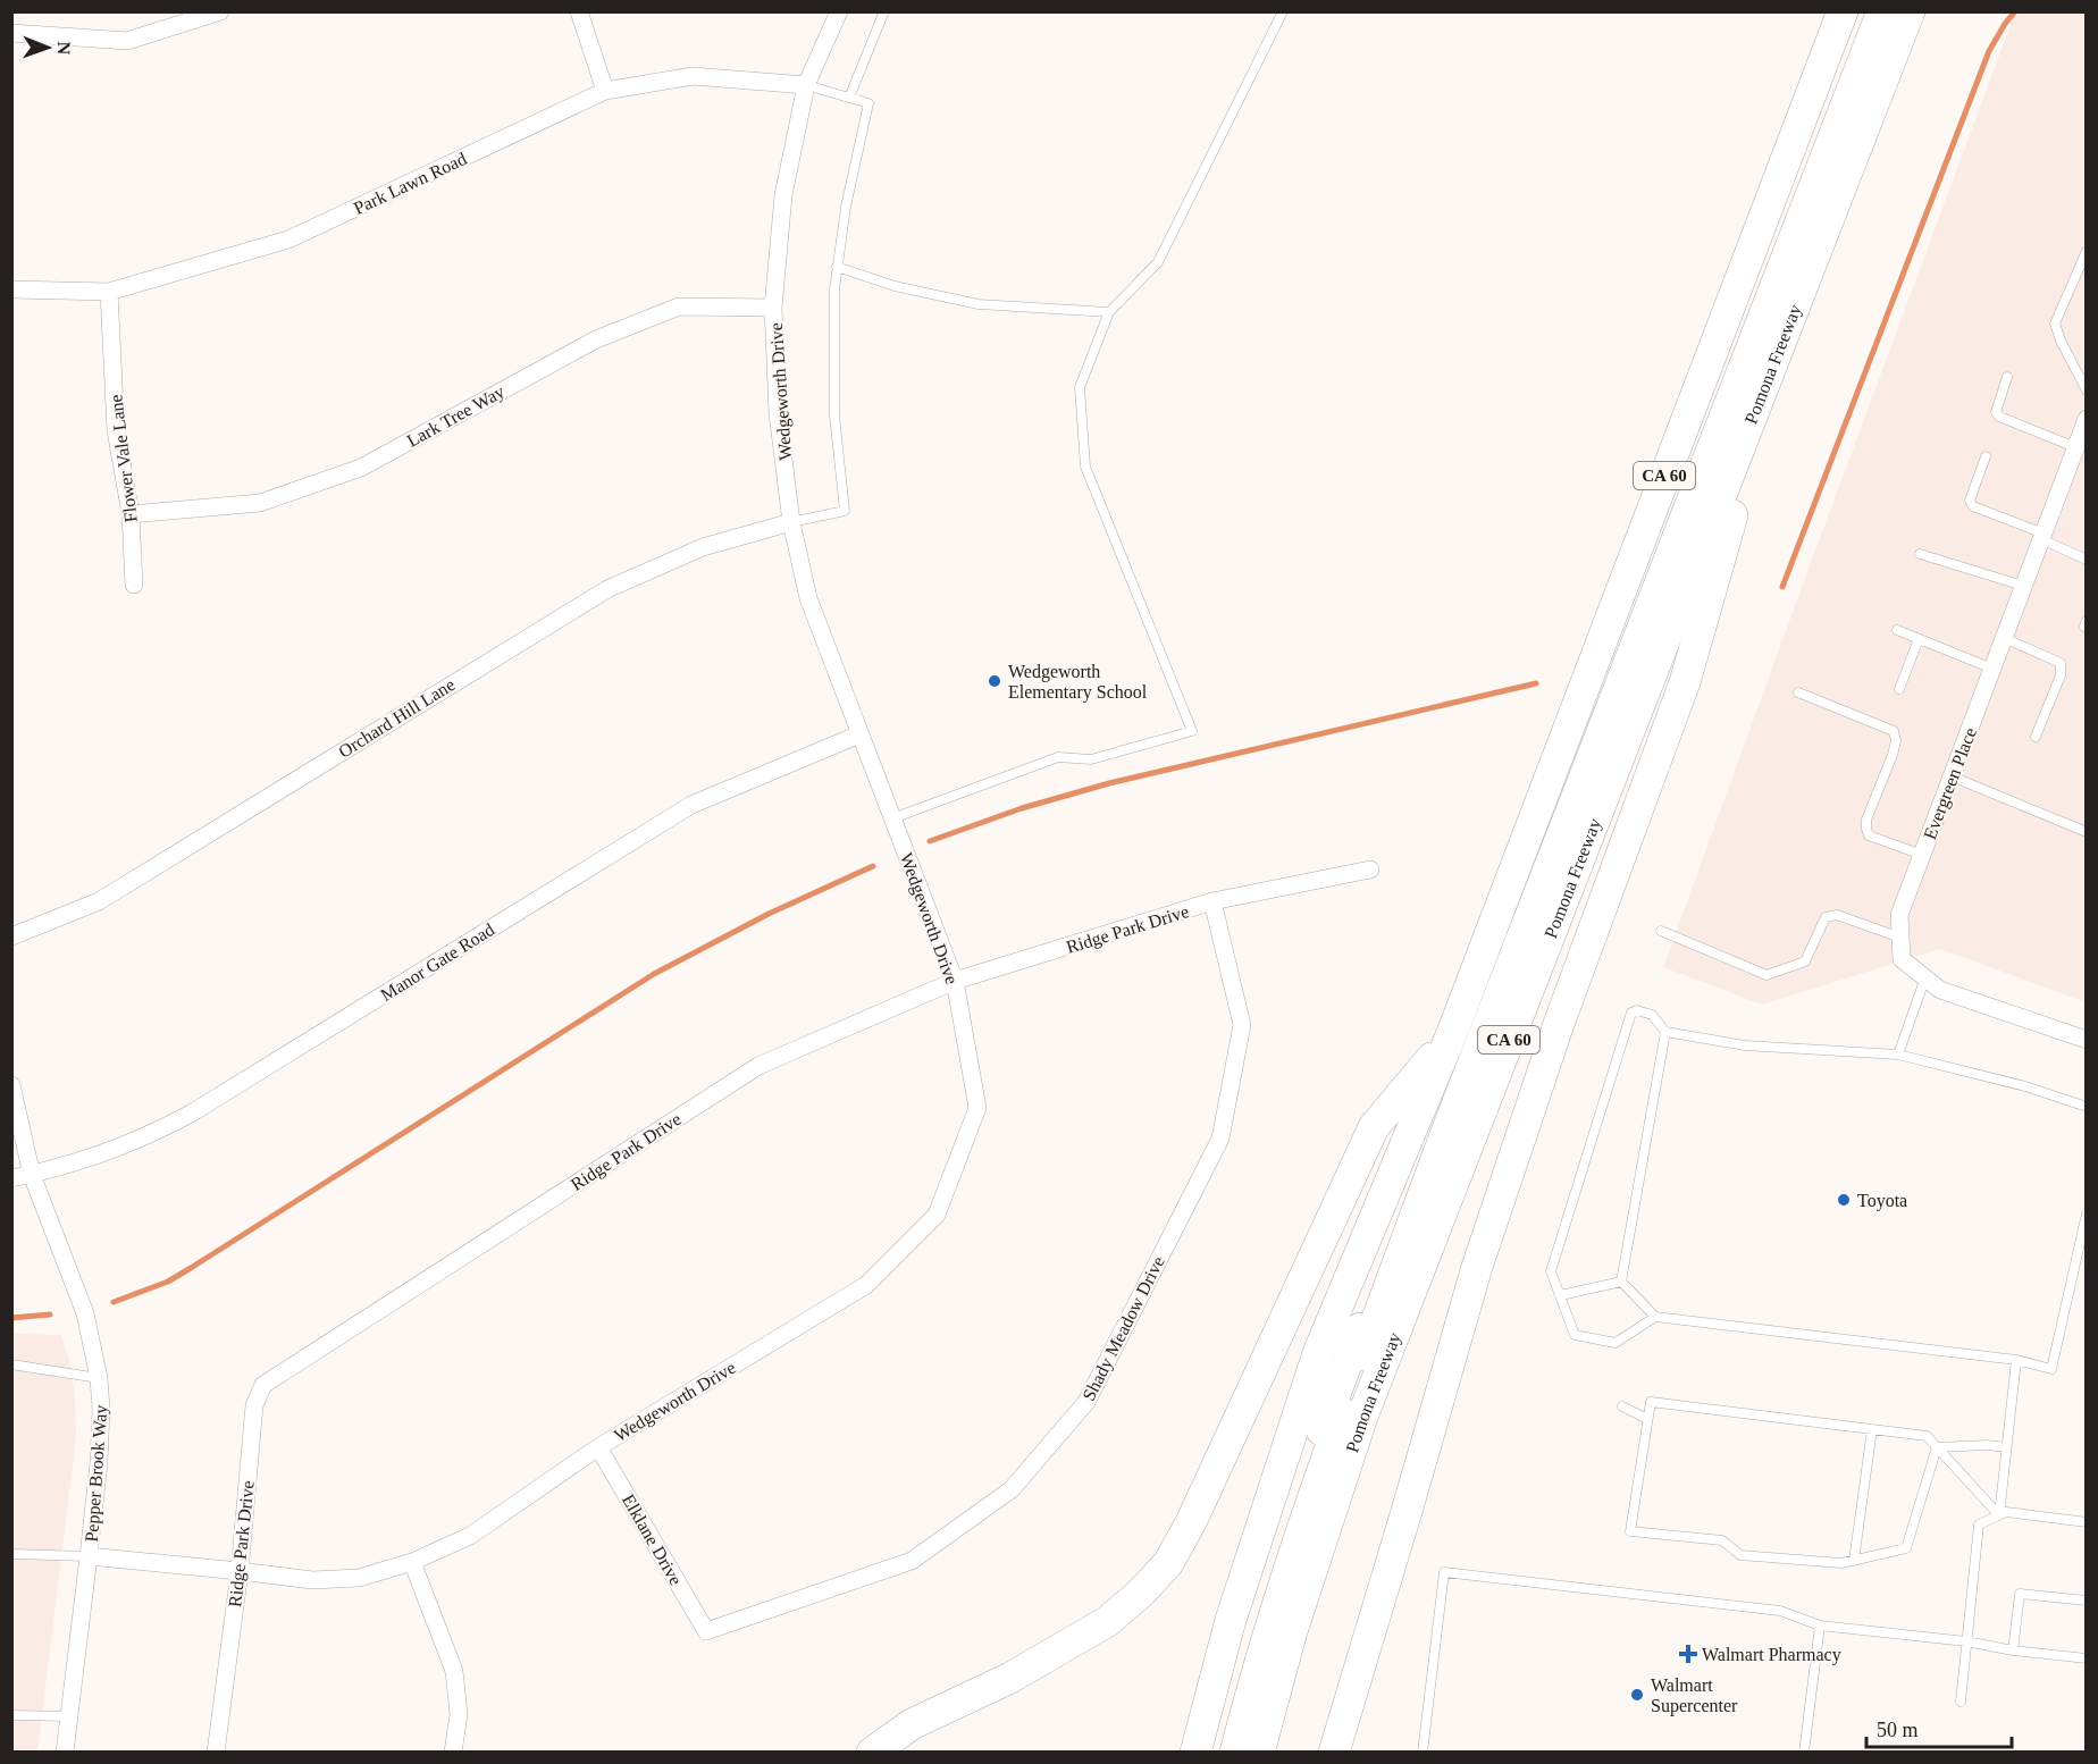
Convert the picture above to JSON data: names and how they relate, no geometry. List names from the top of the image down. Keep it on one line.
{"streets":{"highway":["Pomona Freeway","CA 60"],"street":["Park Lawn Road","Wedgeworth Drive","Lark Tree Way","Flower Vale Lane","Orchard Hill Lane","Evergreen Place","Ridge Park Drive","Manor Gate Road","Shady Meadow Drive","Pepper Brook Way","Elklane Drive"]},"crossings":[["Park Lawn Road","Wedgeworth Drive"],["Park Lawn Road","Flower Vale Lane"],["Wedgeworth Drive","Lark Tree Way"],["Wedgeworth Drive","Orchard Hill Lane"],["Wedgeworth Drive","Ridge Park Drive"],["Wedgeworth Drive","Manor Gate Road"],["Wedgeworth Drive","Pepper Brook Way"],["Wedgeworth Drive","Elklane Drive"],["Lark Tree Way","Flower Vale Lane"],["Ridge Park Drive","Shady Meadow Drive"],["Manor Gate Road","Pepper Brook Way"],["Shady Meadow Drive","Elklane Drive"]],"places":{"other":["Wedgeworth Elementary School","Toyota","Walmart Supercenter"],"health":["Walmart Pharmacy"]},"scale_bar":"50 m","north":"right"}
